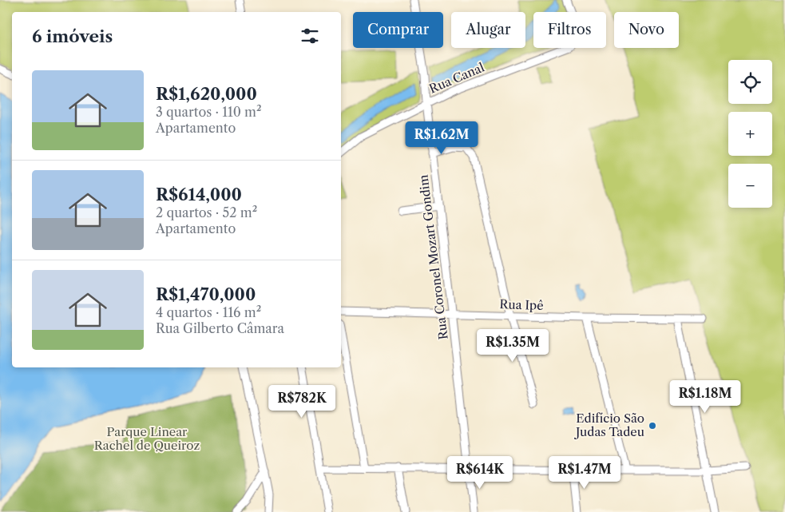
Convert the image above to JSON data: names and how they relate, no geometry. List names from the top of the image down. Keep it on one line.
{"streets":{"street":["Rua Canal","Rua Coronel Mozart Gondim","Rua Ipê"]},"crossings":[["Rua Canal","Rua Coronel Mozart Gondim"],["Rua Coronel Mozart Gondim","Rua Ipê"]],"parks":["Parque Linear Rachel de Queiroz"],"places":["Edifício São Judas Tadeu"],"page":{"chip":["Comprar","Alugar","Filtros","Novo"],"heading":"6 imóveis","map_buttons":["+","−"],"list":[{"name":"R$1,620,000","note":"3 quartos · 110 m² · Apartamento"},{"name":"R$614,000","note":"2 quartos · 52 m² · Apartamento"},{"name":"R$1,470,000","note":"4 quartos · 116 m² · Rua Gilberto Câmara"}],"price":["R$1.62M","R$1.35M","R$1.18M","R$782K","R$614K","R$1.47M"]}}
